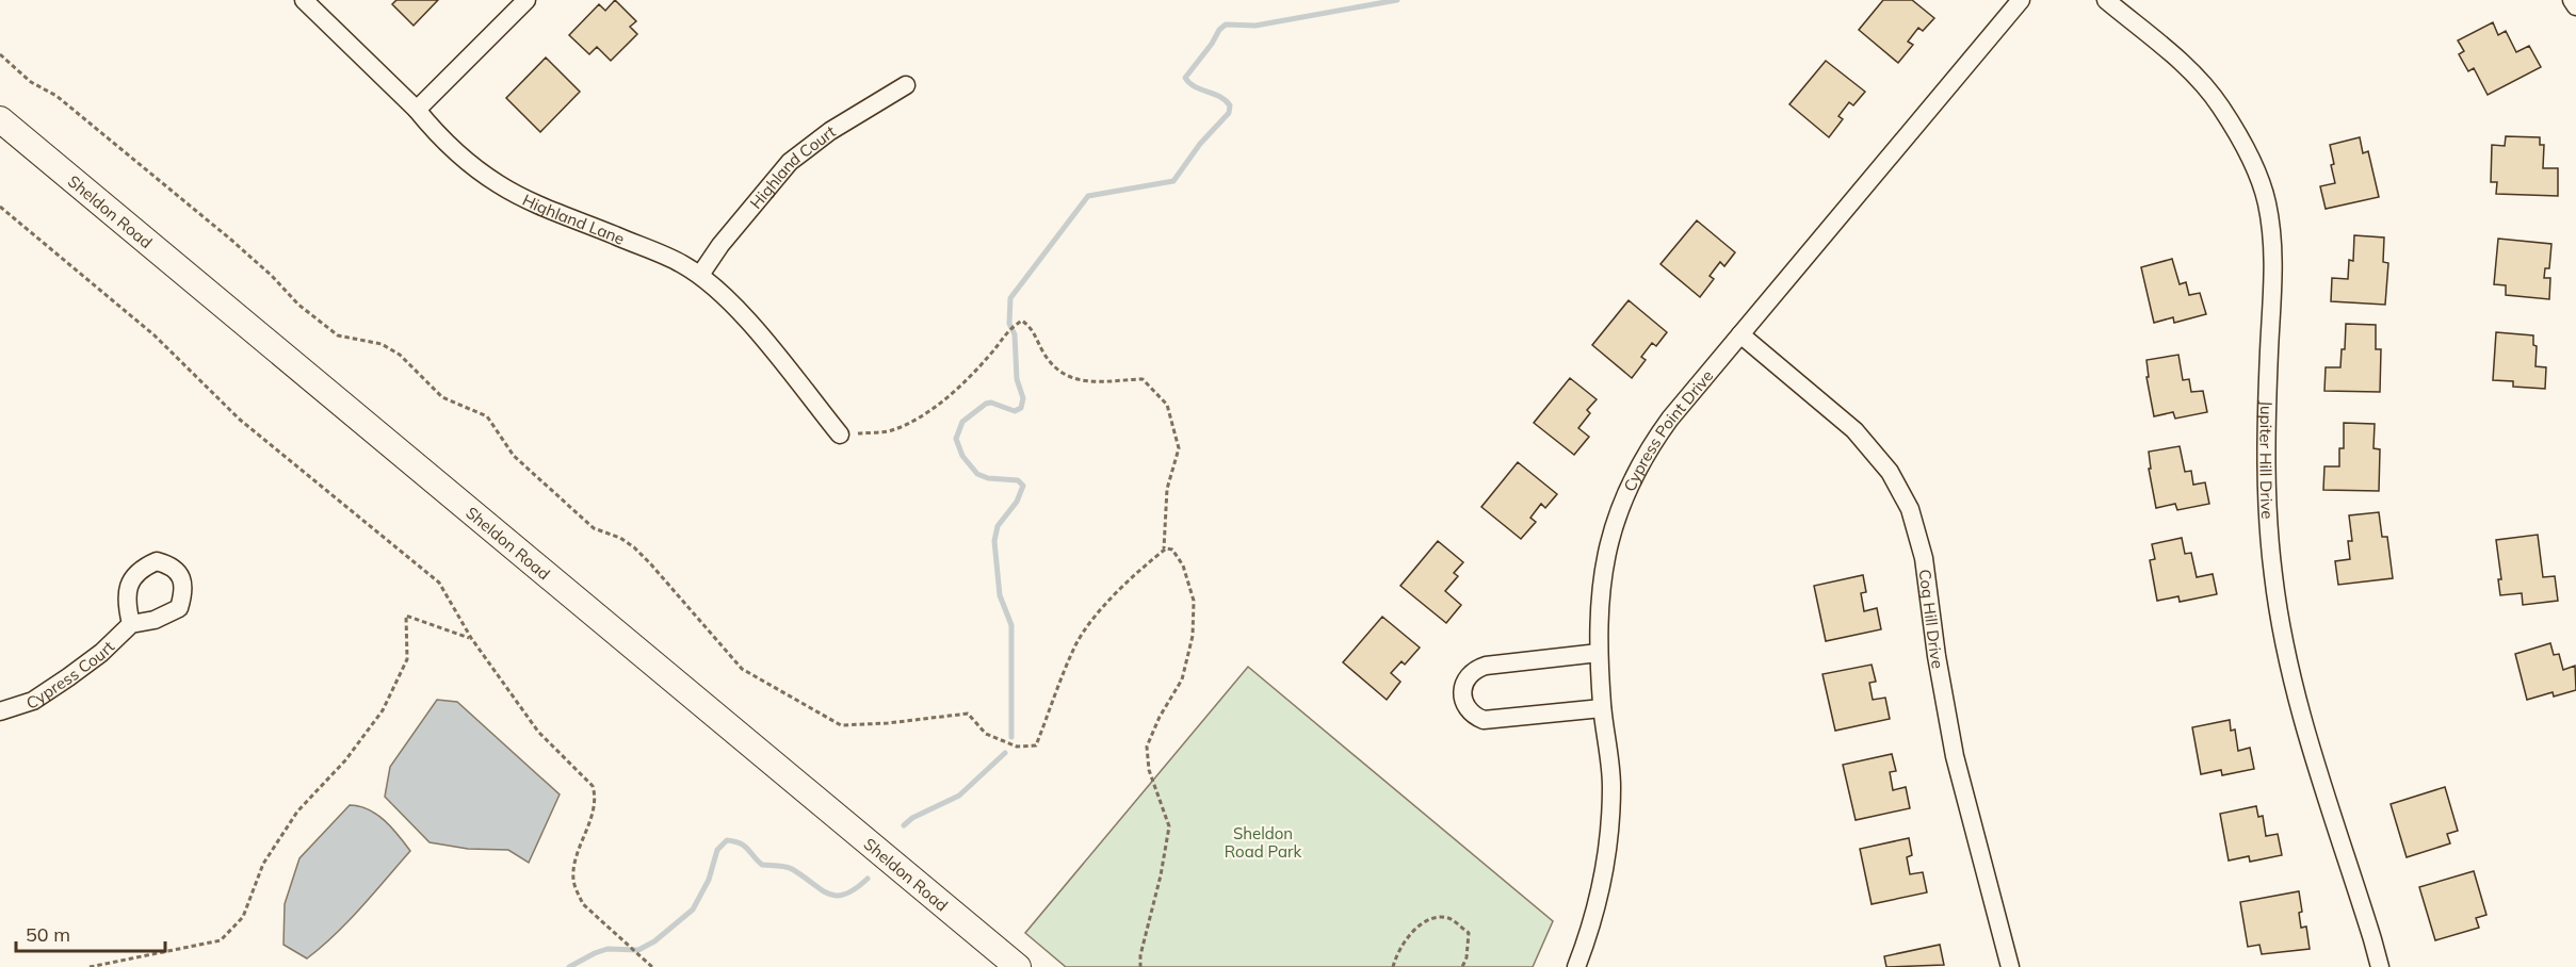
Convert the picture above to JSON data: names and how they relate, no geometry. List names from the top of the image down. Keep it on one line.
{"streets":{"main road":["Sheldon Road"],"street":["Highland Court","Highland Lane","Cypress Point Drive","Jupiter Hill Drive","Cog Hill Drive","Cypress Court"]},"crossings":[["Highland Court","Highland Lane"],["Cypress Point Drive","Cog Hill Drive"]],"parks":["Sheldon Road Park"],"scale_bar":"50 m"}
